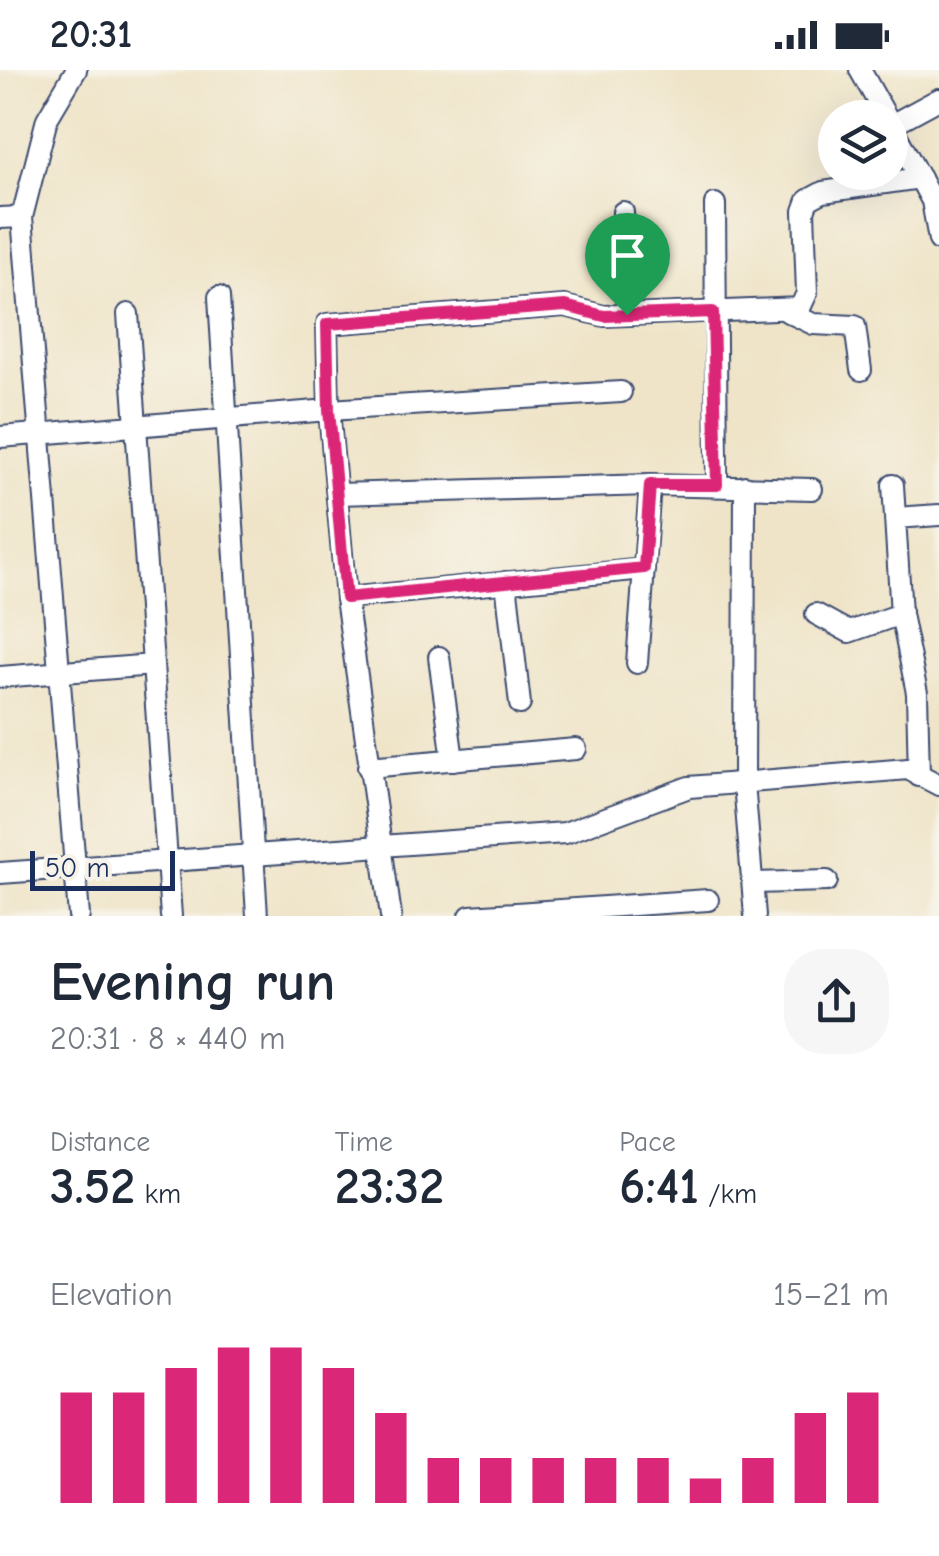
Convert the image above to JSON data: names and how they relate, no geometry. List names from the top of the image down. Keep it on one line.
{"scale_bar":"50 m","page":{"status":"20:31","scale":"50 m","heading":["Evening run","20:31 · 8 × 440 m"],"stats":[["Distance","3.52 km"],["Time","23:32"],["Pace","6:41 /km"]],"chart":["Elevation","15–21 m"]}}
